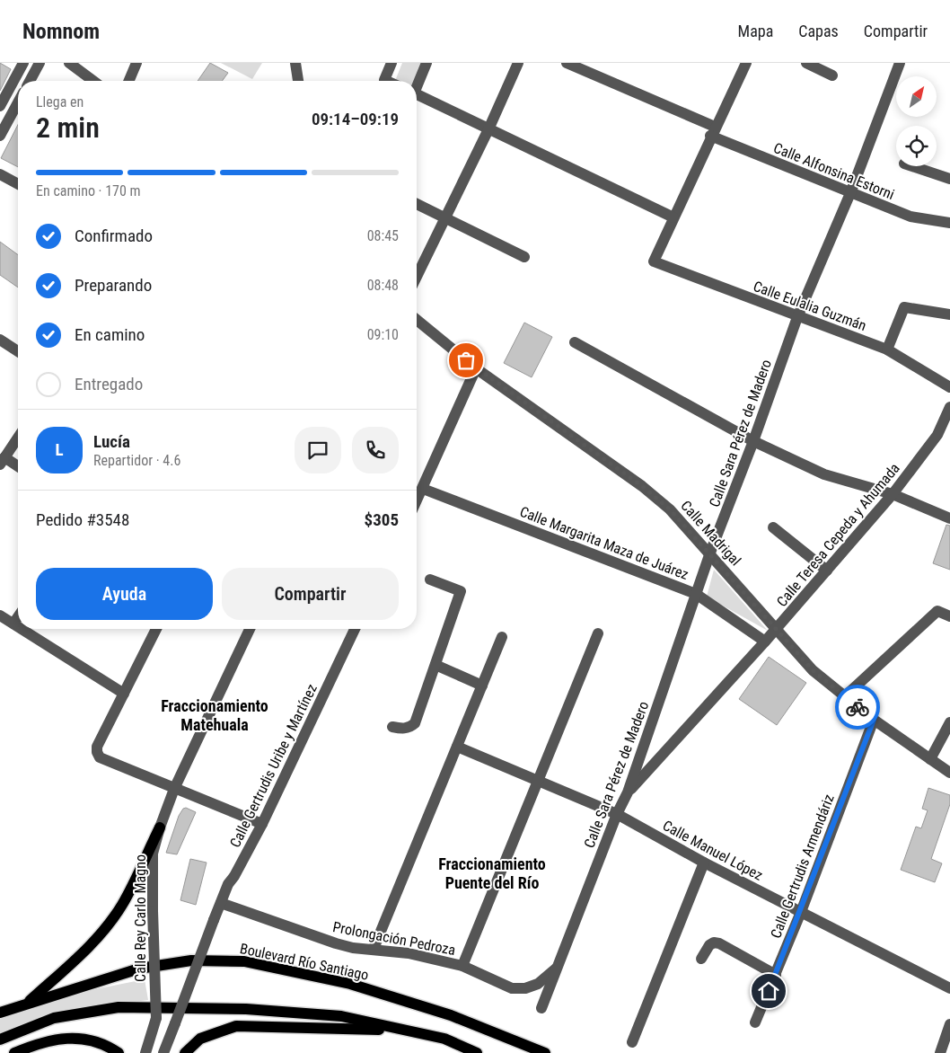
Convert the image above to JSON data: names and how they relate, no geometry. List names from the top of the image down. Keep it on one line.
{"streets":{"main road":["Boulevard Río Santiago"],"street":["Calle Alfonsina Estorni","Calle Eulalia Guzmán","Calle Sara Pérez de Madero","Calle Madrigal","Calle Teresa Cepeda y Ahumada","Calle Margarita Maza de Juárez","Calle Gertrudis Uribe y Martínez","Calle Manuel López","Calle Gertrudis Armendáriz","Calle Rey Carlo Magno","Prolongación Pedroza"]},"crossings":[["Calle Alfonsina Estorni","Calle Sara Pérez de Madero"],["Calle Eulalia Guzmán","Calle Sara Pérez de Madero"],["Calle Sara Pérez de Madero","Calle Madrigal"],["Calle Sara Pérez de Madero","Calle Teresa Cepeda y Ahumada"],["Calle Sara Pérez de Madero","Calle Margarita Maza de Juárez"],["Calle Sara Pérez de Madero","Calle Manuel López"],["Calle Sara Pérez de Madero","Prolongación Pedroza"],["Calle Madrigal","Calle Teresa Cepeda y Ahumada"],["Calle Madrigal","Calle Gertrudis Armendáriz"],["Calle Teresa Cepeda y Ahumada","Calle Margarita Maza de Juárez"],["Calle Gertrudis Uribe y Martínez","Prolongación Pedroza"],["Calle Manuel López","Calle Gertrudis Armendáriz"]],"districts":["Fraccionamiento Matehuala","Fraccionamiento Puente del Río"],"north":"top right","page":{"header":"Nomnom","nav":["Mapa","Capas","Compartir"],"heading":["2 min","Llega en","09:14–09:19"],"panel":["Lucía","Repartidor · 4.6","Pedido #3548","$305"],"bar":"En camino · 170 m","list":[["Confirmado","08:45"],["Preparando","08:48"],["En camino","09:10"],"Entregado"],"round":"L","buttons":["Ayuda","Compartir"]}}
